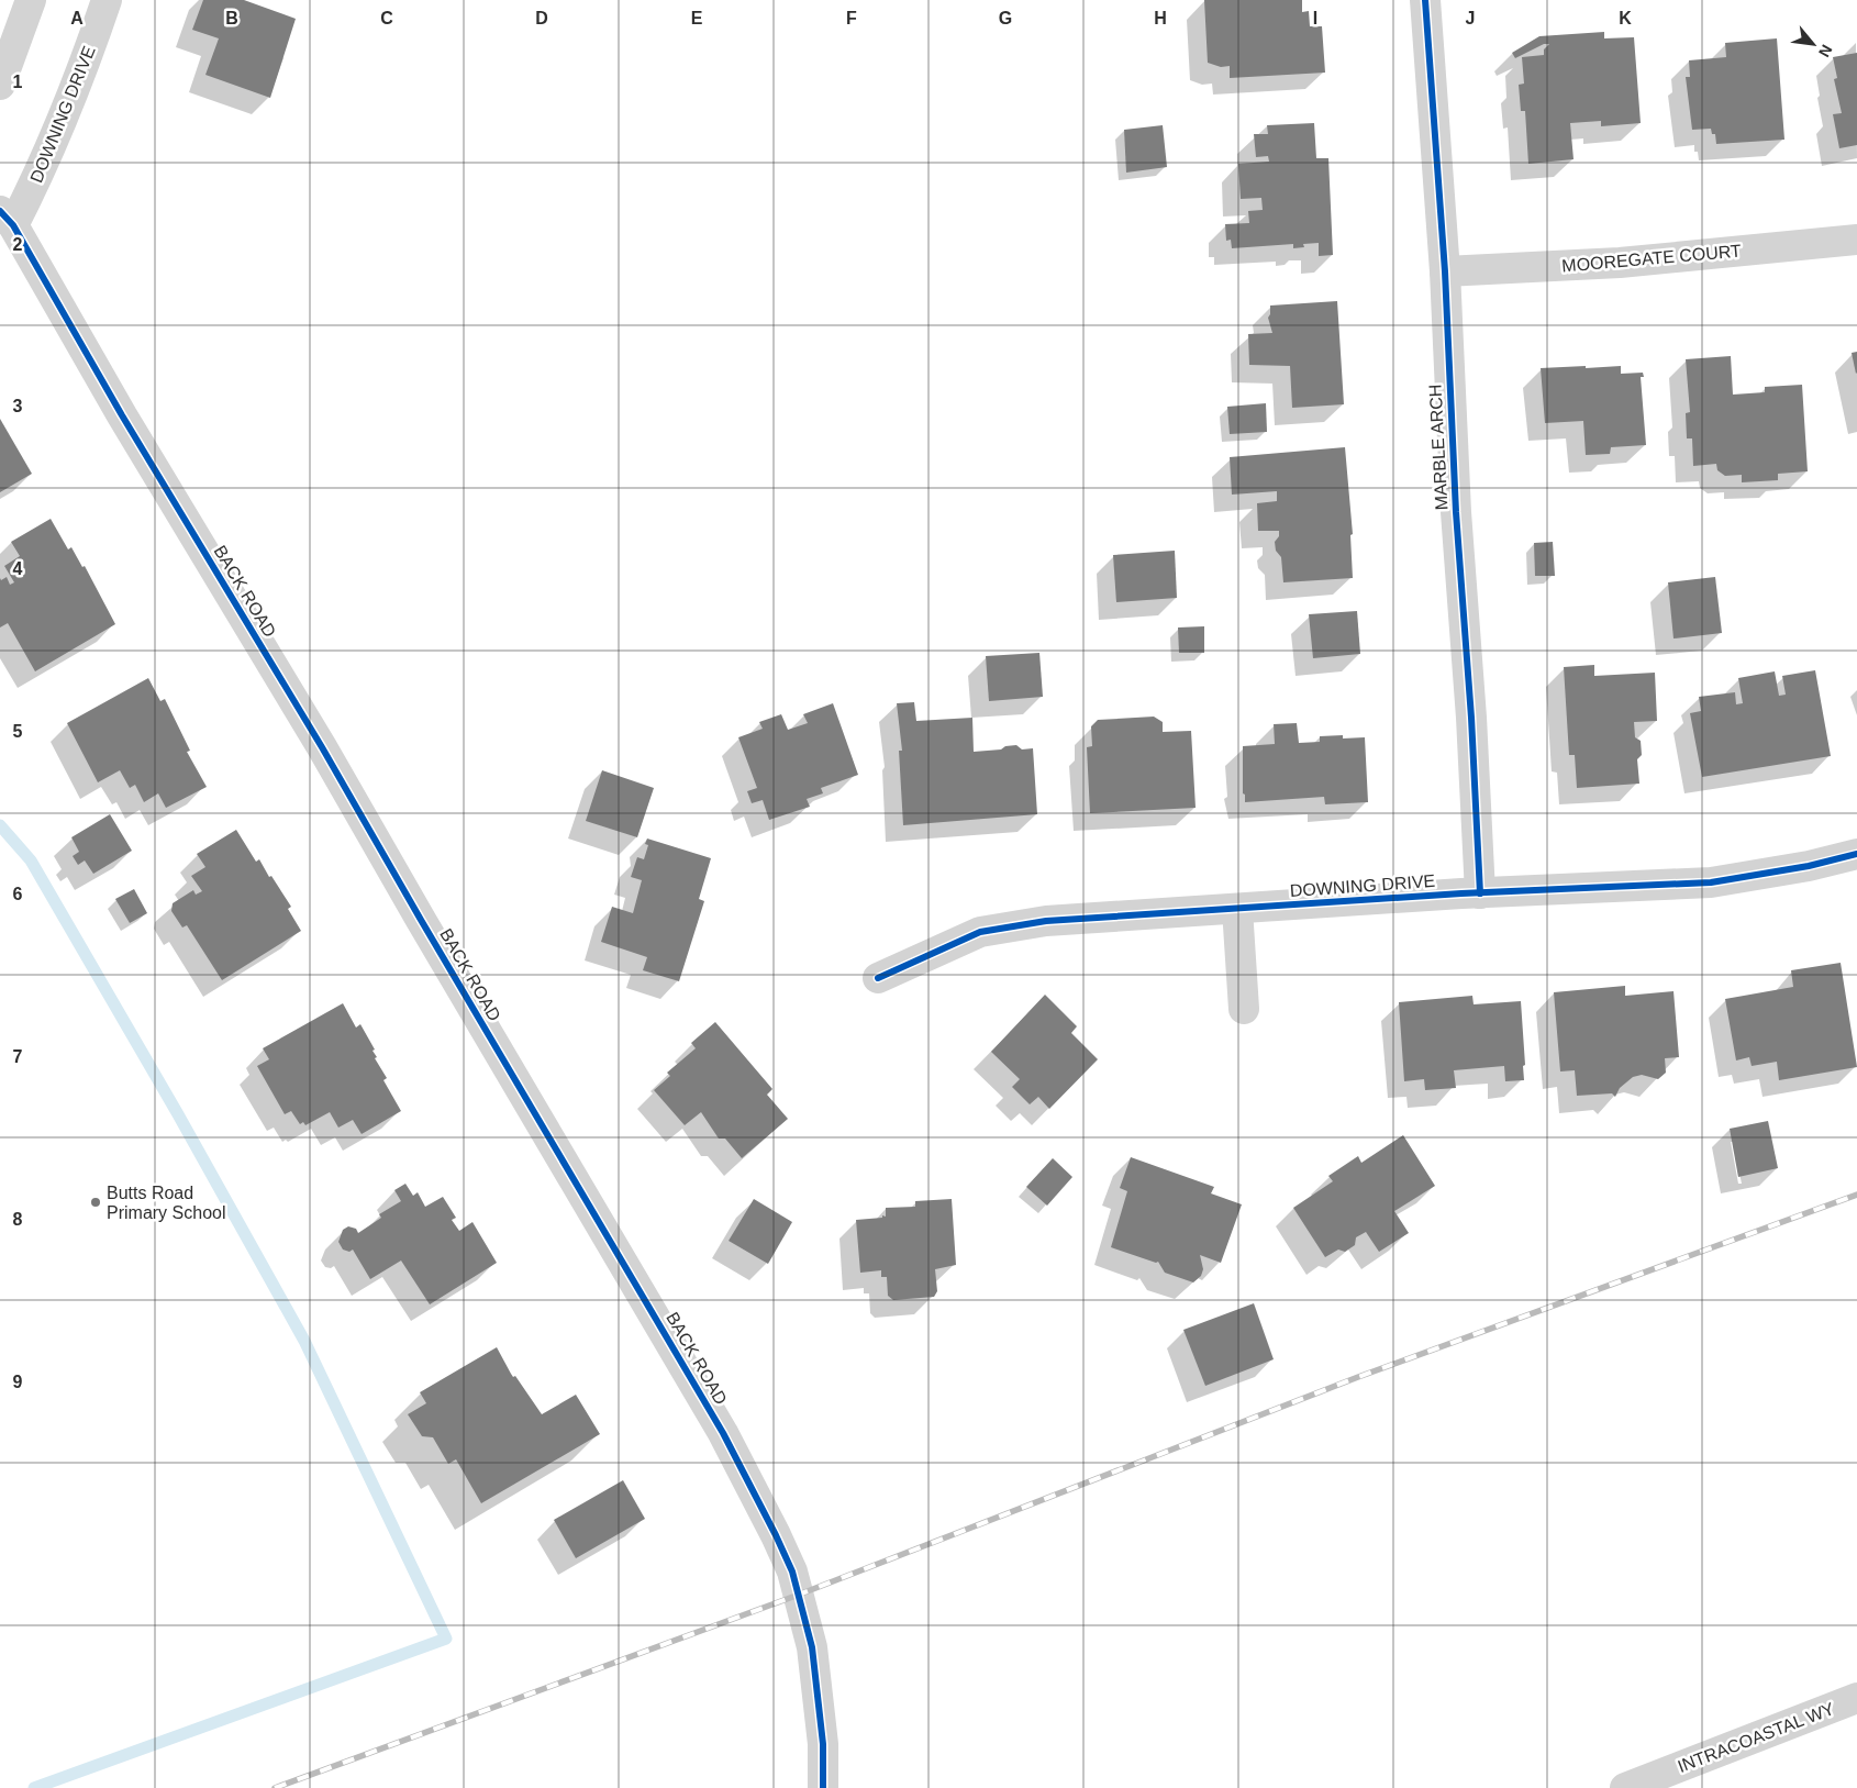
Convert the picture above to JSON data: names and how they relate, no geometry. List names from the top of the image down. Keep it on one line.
{"streets":{"street":["DOWNING DRIVE","MOOREGATE COURT","MARBLE ARCH","BACK ROAD","INTRACOASTAL WY"]},"crossings":[["DOWNING DRIVE","MARBLE ARCH"],["DOWNING DRIVE","BACK ROAD"],["MOOREGATE COURT","MARBLE ARCH"]],"places":["Butts Road Primary School"],"north":"bottom right","grid":{"columns":["A","B","C","D","E","F","G","H","I","J","K"],"rows":["1","2","3","4","5","6","7","8","9"]}}
